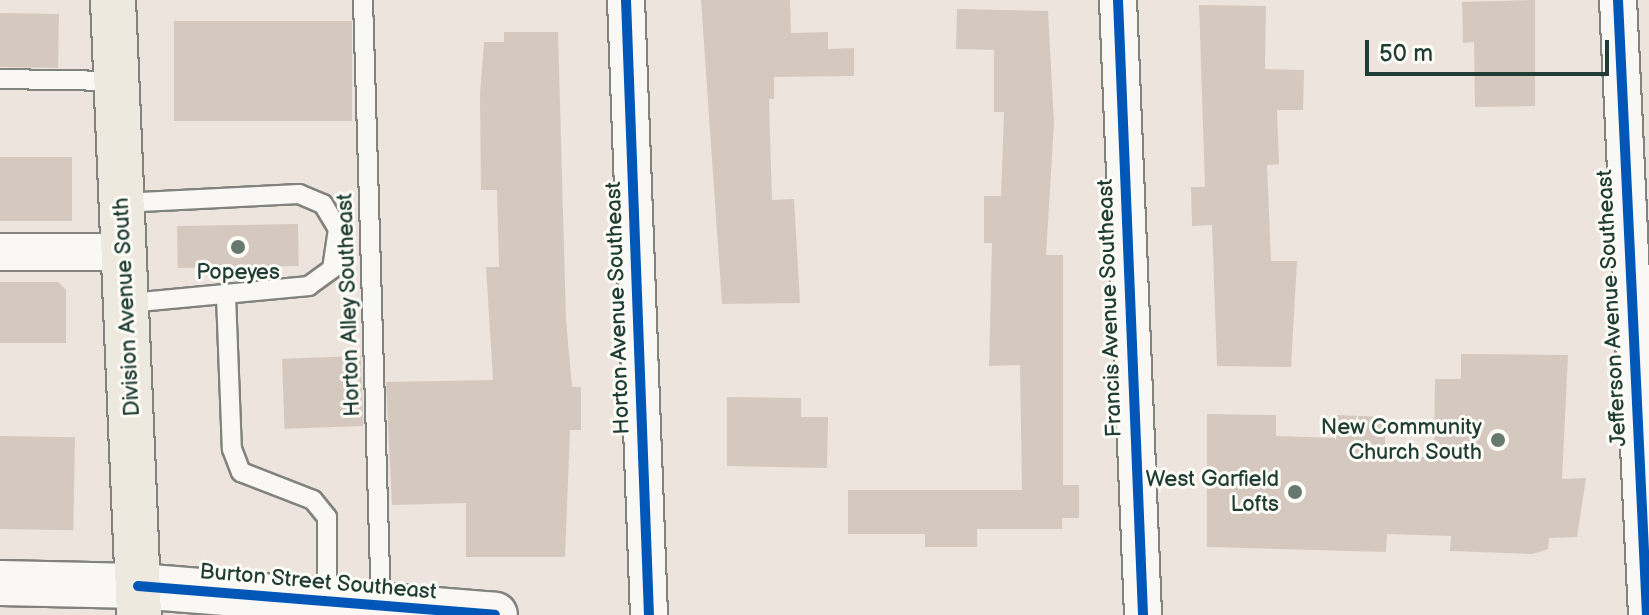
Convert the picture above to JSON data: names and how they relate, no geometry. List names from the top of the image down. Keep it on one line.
{"streets":{"main road":["Division Avenue South","Burton Street Southeast"],"street":["Horton Avenue Southeast","Francis Avenue Southeast","Jefferson Avenue Southeast"],"lane":["Horton Alley Southeast"]},"crossings":[["Horton Alley Southeast","Burton Street Southeast"],["Division Avenue South","Burton Street Southeast"]],"places":["Popeyes","New Community Church South","West Garfield Lofts"],"scale_bar":"50 m"}
